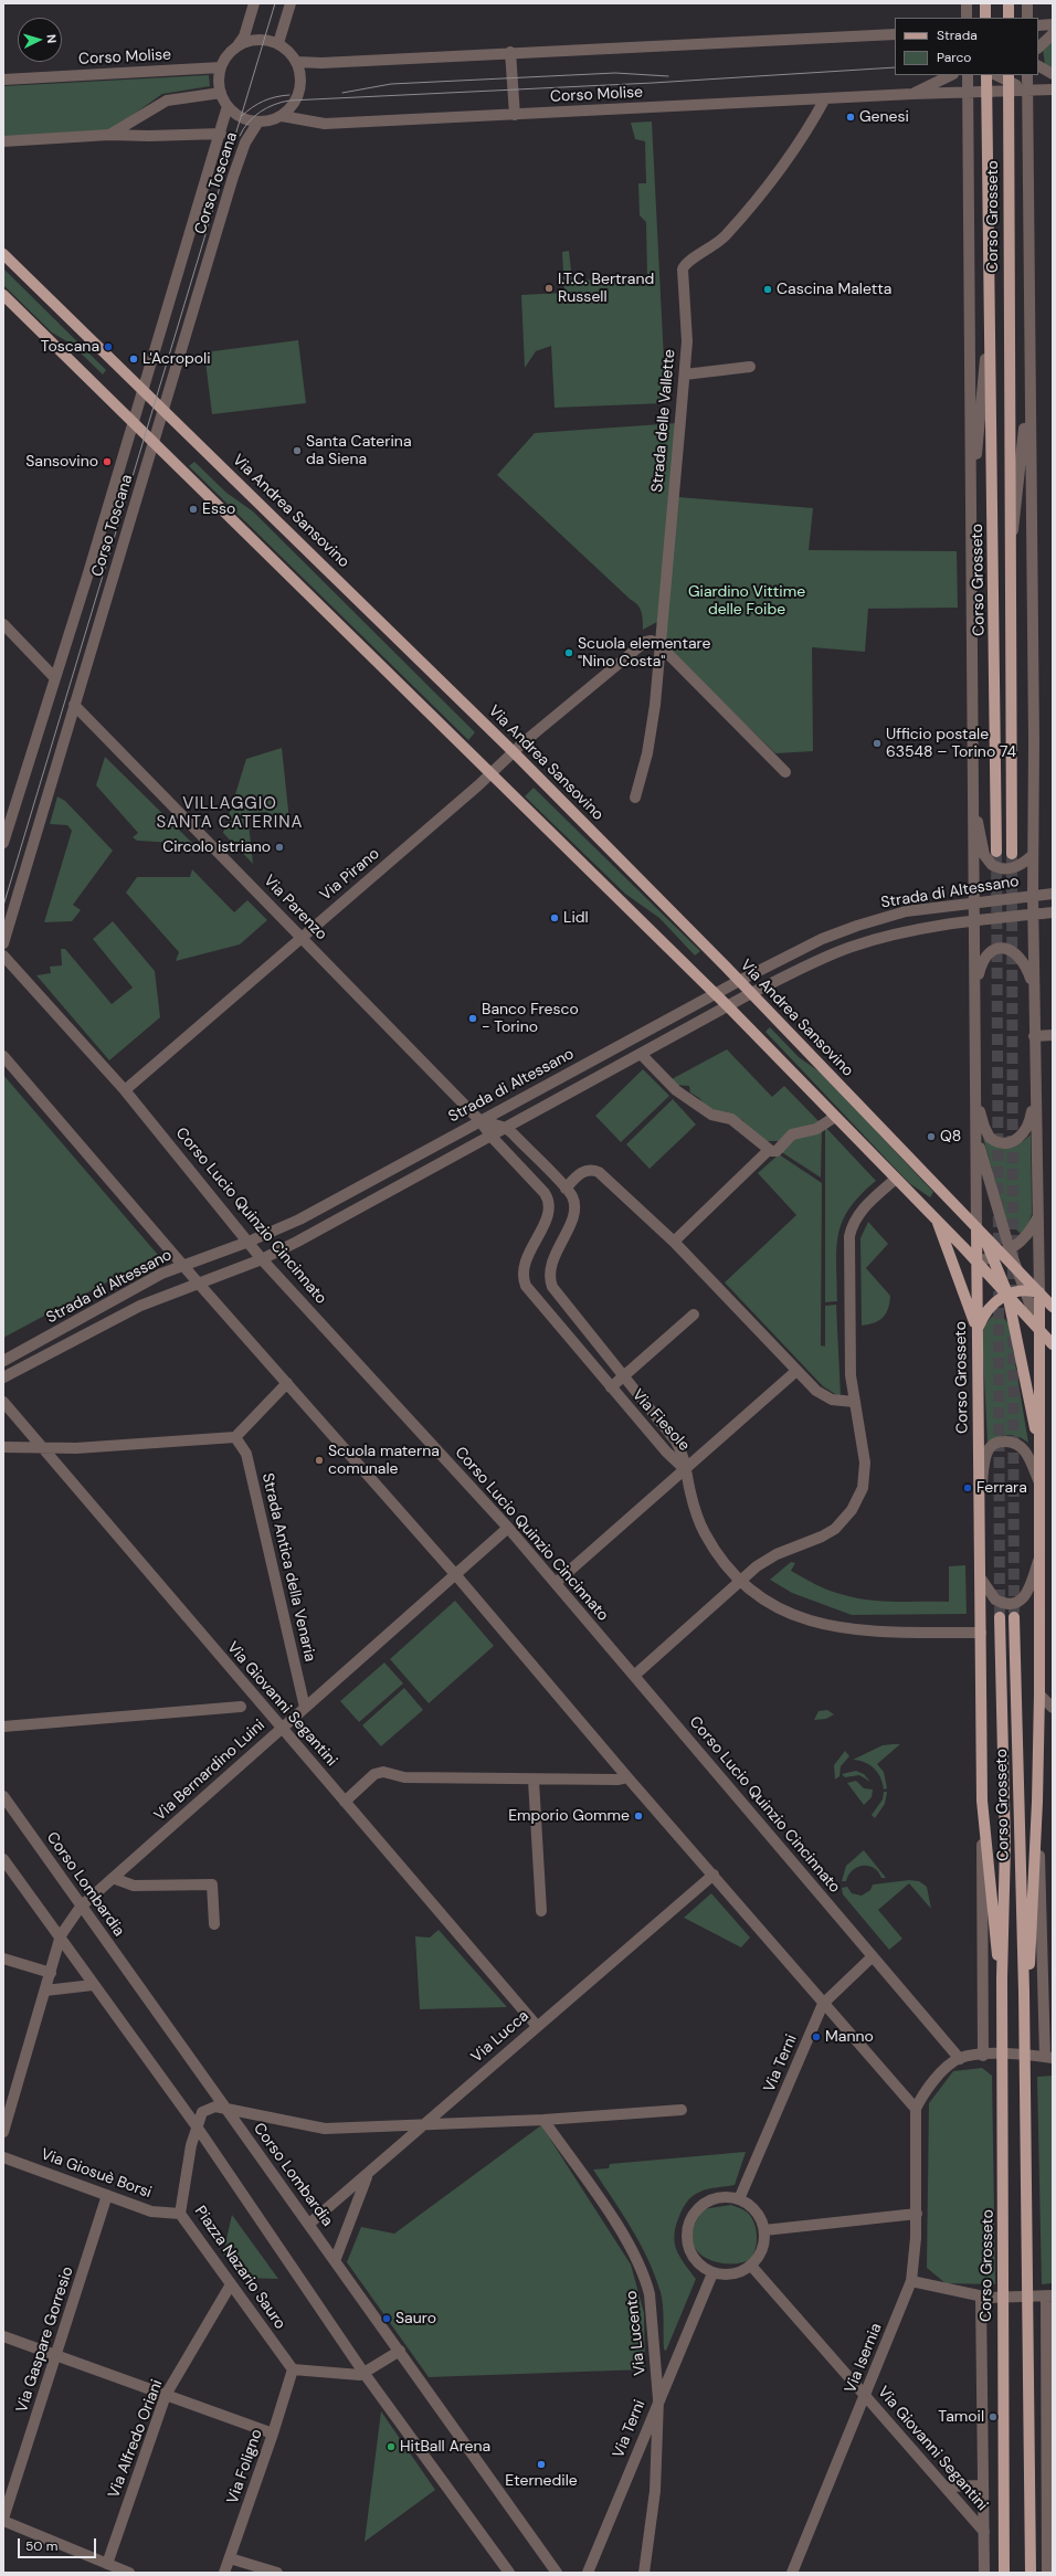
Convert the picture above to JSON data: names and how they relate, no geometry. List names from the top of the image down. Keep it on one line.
{"streets":{"main road":["Corso Grosseto","Via Andrea Sansovino"],"street":["Corso Molise","Corso Toscana","Strada delle Vallette","Via Pirano","Strada di Altessano","Via Parenzo","Corso Lucio Quinzio Cincinnato","Via Fiesole","Strada Antica della Venaria","Via Giovanni Segantini","Via Bernardino Luini","Corso Lombardia","Via Lucca","Via Terni","Via Giosuè Borsi","Piazza Nazario Sauro","Via Lucento","Via Gaspare Gorresio","Via Isernia","Via Alfredo Oriani","Via Foligno"]},"crossings":[["Corso Molise","Corso Toscana"],["Corso Molise","Corso Grosseto"],["Corso Molise","Strada delle Vallette"],["Corso Toscana","Via Andrea Sansovino"],["Corso Toscana","Via Parenzo"],["Corso Grosseto","Via Andrea Sansovino"],["Corso Grosseto","Strada di Altessano"],["Corso Grosseto","Via Giovanni Segantini"],["Strada delle Vallette","Via Pirano"],["Via Andrea Sansovino","Via Pirano"],["Via Andrea Sansovino","Strada di Altessano"],["Via Pirano","Via Parenzo"],["Via Pirano","Corso Lucio Quinzio Cincinnato"],["Strada di Altessano","Via Parenzo"],["Strada di Altessano","Corso Lucio Quinzio Cincinnato"],["Strada di Altessano","Via Fiesole"],["Via Parenzo","Via Fiesole"],["Corso Lucio Quinzio Cincinnato","Via Bernardino Luini"],["Corso Lucio Quinzio Cincinnato","Via Terni"],["Strada Antica della Venaria","Via Bernardino Luini"],["Via Giovanni Segantini","Via Bernardino Luini"],["Via Giovanni Segantini","Via Lucca"],["Via Giovanni Segantini","Via Terni"],["Via Giovanni Segantini","Via Isernia"],["Via Bernardino Luini","Corso Lombardia"],["Corso Lombardia","Via Lucca"],["Corso Lombardia","Piazza Nazario Sauro"],["Via Lucca","Piazza Nazario Sauro"],["Via Terni","Via Lucento"],["Via Giosuè Borsi","Piazza Nazario Sauro"],["Via Giosuè Borsi","Via Gaspare Gorresio"],["Piazza Nazario Sauro","Via Alfredo Oriani"],["Piazza Nazario Sauro","Via Foligno"]],"districts":["VILLAGGIO SANTA CATERINA"],"parks":["Giardino Vittime delle Foibe"],"places":["Genesi","I.T.C. Bertrand Russell","Cascina Maletta","Toscana","L'Acropoli","Santa Caterina da Siena","Sansovino","Esso","Scuola elementare \"Nino Costa\"","Ufficio postale 63548 – Torino 74","Circolo istriano","Lidl","Banco Fresco - Torino","Q8","Scuola materna comunale","Ferrara","Emporio Gomme","Manno","Sauro","Tamoil","HitBall Arena","Eternedile"],"legend":["Strada","Parco"],"scale_bar":"50 m","north":"right"}
